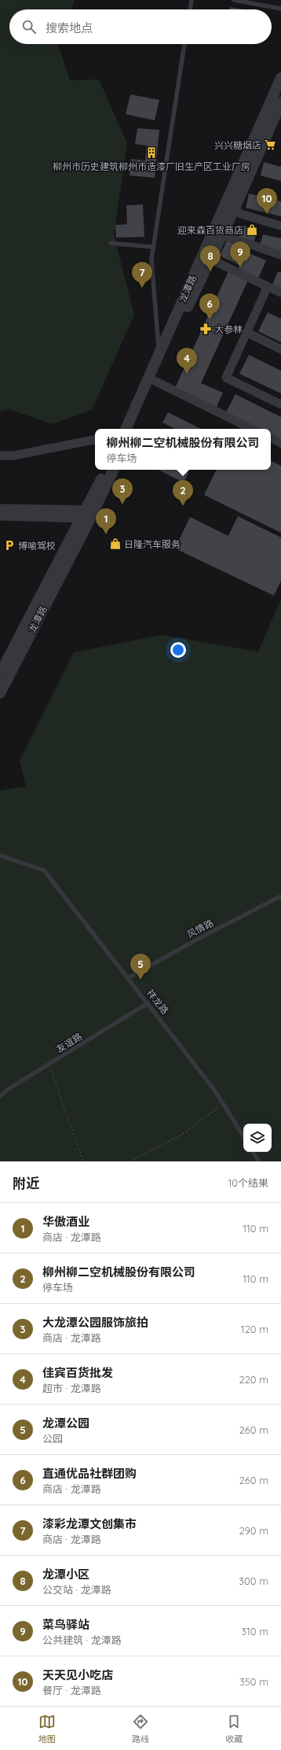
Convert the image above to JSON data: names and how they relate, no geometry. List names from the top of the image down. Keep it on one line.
{"streets":{"street":["龙潭路"],"lane":["风情路","祥龙路","友谊路"]},"crossings":[["风情路","祥龙路"],["祥龙路","友谊路"]],"places":{"supermarket":["兴兴糖烟店"],"building":["柳州市历史建筑柳州市造漆厂旧生产区工业厂房"],"shop":["迎来森百货商店","日隆汽车服务"],"pharmacy":["大参林"],"parking":["博喻驾校"]},"page":{"search":"搜索地点","pins":["10","9","8","7","6","4","3","2","1","5"],"popup":["柳州柳二空机械股份有限公司","停车场"],"heading":["附近","10个结果"],"list":[{"mark":"1","name":"华傲酒业","note":"商店 · 龙潭路","value":"110 m"},{"mark":"2","name":"柳州柳二空机械股份有限公司","note":"停车场","value":"110 m"},{"mark":"3","name":"大龙潭公园服饰旅拍","note":"商店 · 龙潭路","value":"120 m"},{"mark":"4","name":"佳宾百货批发","note":"超市 · 龙潭路","value":"220 m"},{"mark":"5","name":"龙潭公园","note":"公园","value":"260 m"},{"mark":"6","name":"直通优品社群团购","note":"商店 · 龙潭路","value":"260 m"},{"mark":"7","name":"漆彩龙潭文创集市","note":"商店 · 龙潭路","value":"290 m"},{"mark":"8","name":"龙潭小区","note":"公交站 · 龙潭路","value":"300 m"},{"mark":"9","name":"菜鸟驿站","note":"公共建筑 · 龙潭路","value":"310 m"},{"mark":"10","name":"天天见小吃店","note":"餐厅 · 龙潭路","value":"350 m"}],"nav":["地图","路线","收藏"]}}
